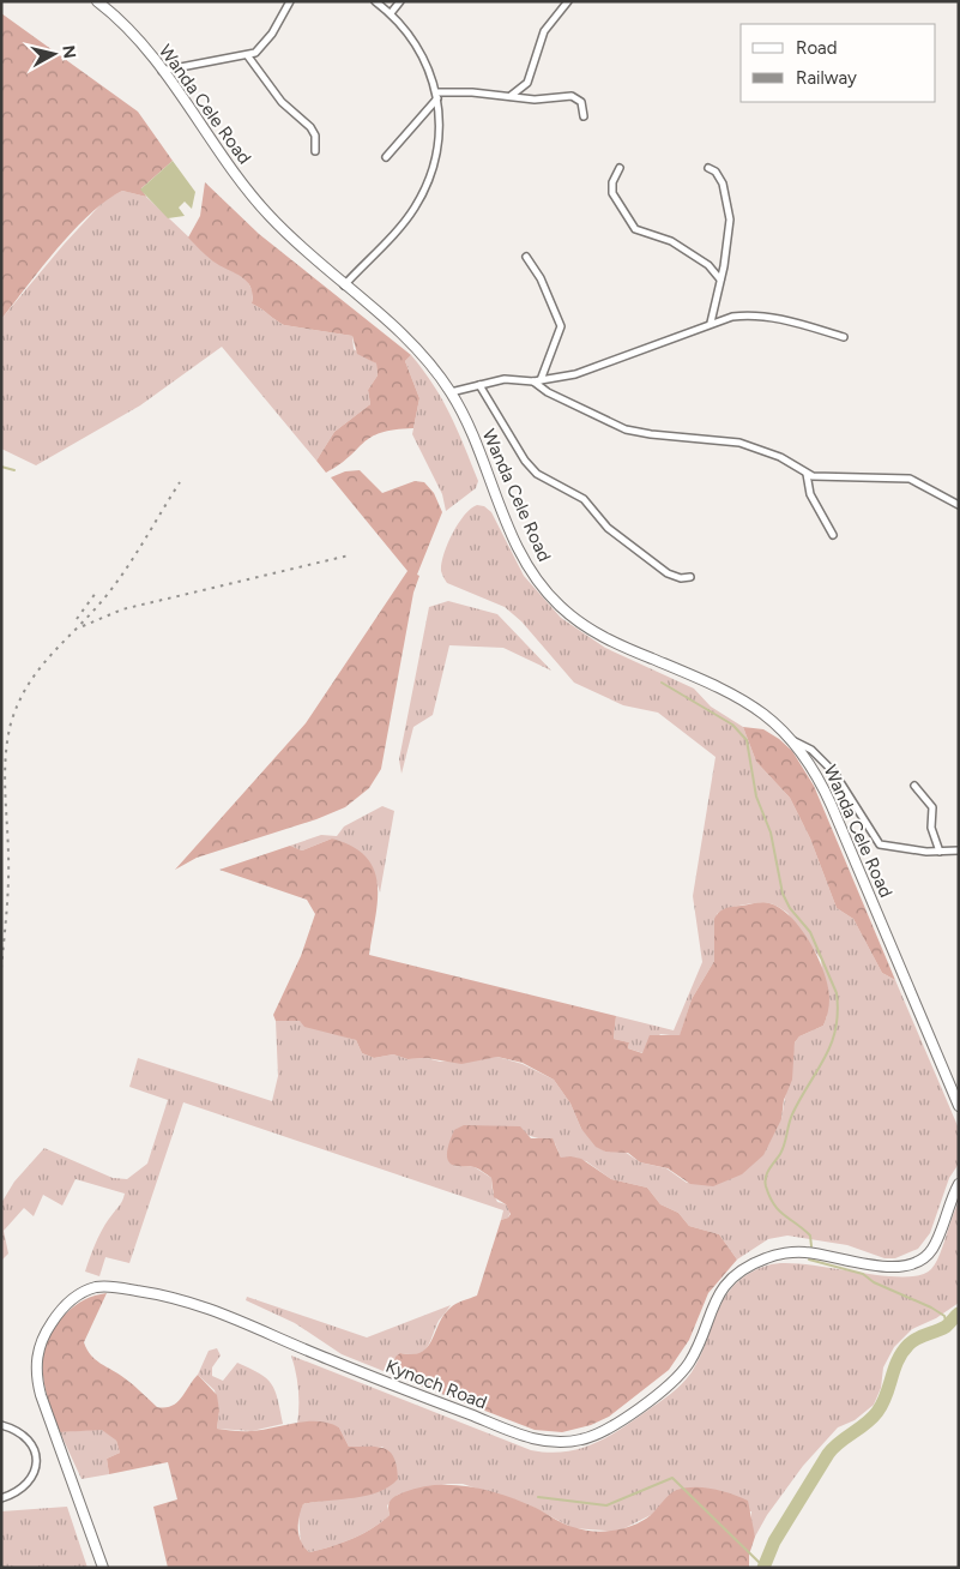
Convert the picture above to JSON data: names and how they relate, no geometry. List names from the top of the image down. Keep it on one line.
{"streets":{"street":["Wanda Cele Road","Kynoch Road"]},"legend":["Road","Railway"],"north":"right"}
